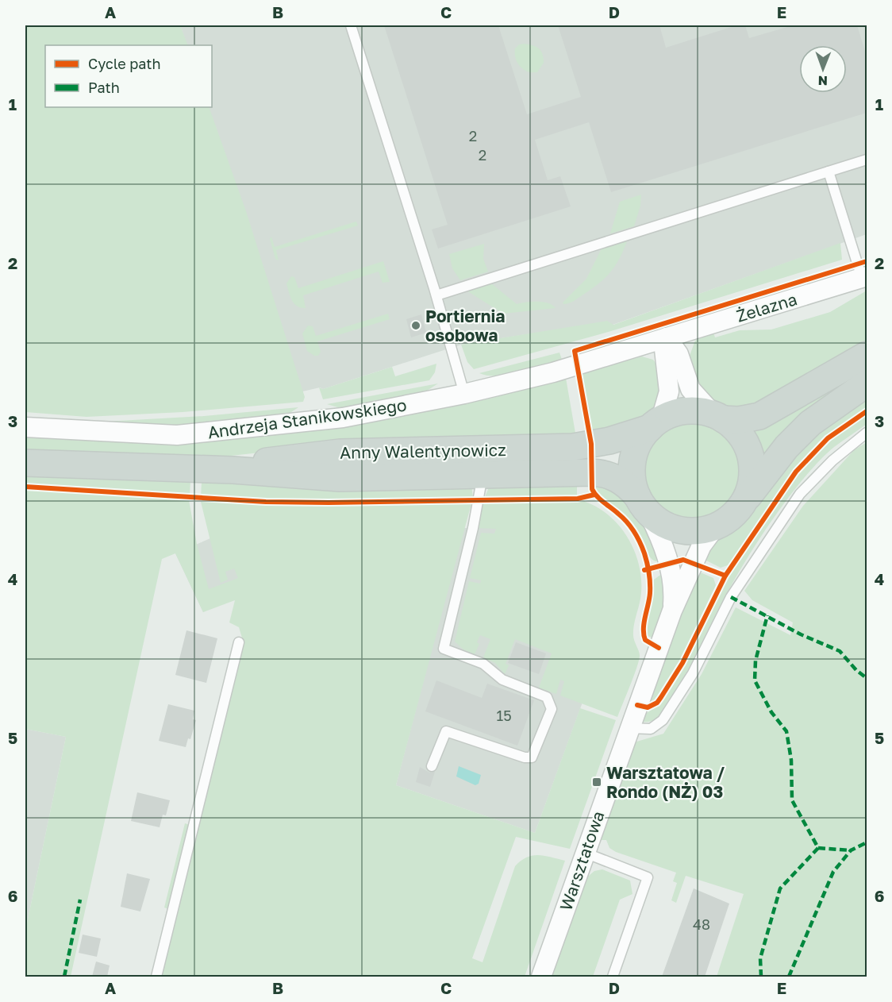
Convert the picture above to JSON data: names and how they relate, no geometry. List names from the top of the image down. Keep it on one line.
{"streets":{"main road":["Anny Walentynowicz"],"street":["Żelazna","Andrzeja Stanikowskiego","Warsztatowa"]},"crossings":[["Żelazna","Andrzeja Stanikowskiego"],["Anny Walentynowicz","Warsztatowa"]],"places":{"other":["Portiernia osobowa"],"transit":["Warsztatowa / Rondo (NŻ) 03"]},"house_numbers":["2","2","15","48"],"legend":["Cycle path","Path"],"north":"bottom","grid":{"columns":["A","B","C","D","E"],"rows":["1","2","3","4","5","6"]}}
